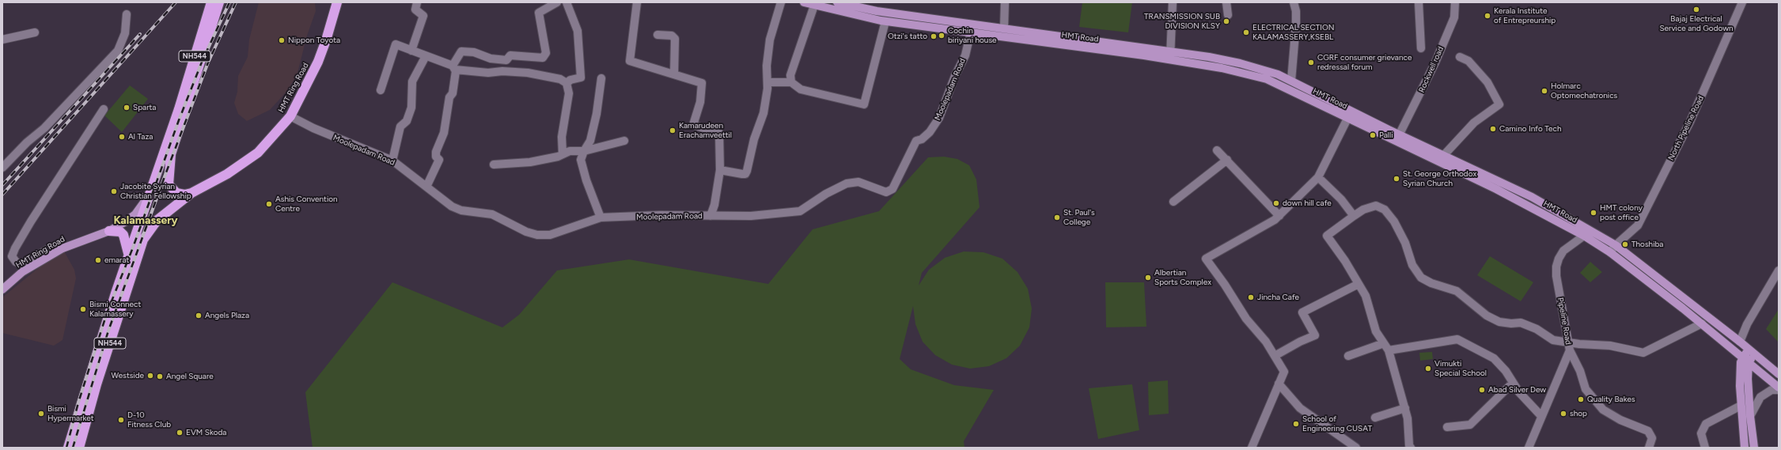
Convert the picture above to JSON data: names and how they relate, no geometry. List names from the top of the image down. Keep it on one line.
{"streets":{"highway":["NH544","HMT Ring Road"],"main road":["HMT Road"],"street":["Rockwell road","Moolepadam Road","North Pipeline Road","Pipeline Road"]},"crossings":[["HMT Road","Rockwell road"],["HMT Road","Moolepadam Road"],["HMT Road","North Pipeline Road"],["HMT Road","Pipeline Road"],["NH544","HMT Ring Road"],["HMT Ring Road","Moolepadam Road"]],"districts":["Kalamassery"],"places":["Bajaj Electrical Service and Godown","Kerala Institute of Entrepreurship","TRANSMISSION SUB DIVISION KLSY","ELECTRICAL SECTION KALAMASSERY,KSEBL","Cochin biriyani house","Otzi's tatto","Nippon Toyota","CGRF consumer grievance redressal forum","Holmarc Optomechatronics","Sparta","Camino Info Tech","Kamarudeen Erachamveettil","Palli","Al Taza","St. George Orthodox Syrian Church","Jacobite Syrian Christian Fellowship","down hill cafe","Ashis Convention Centre","HMT colony post office","St. Paul's College","Thoshiba","emarat","Albertian Sports Complex","Jincha Cafe","Bismi Connect Kalamassery","Angels Plaza","Vimukti Special School","Westside","Angel Square","Abad Silver Dew","Quality Bakes","Bismi Hypermarket","shop","D-10 Fitness Club","School of Engineering CUSAT","EVM Skoda"]}
